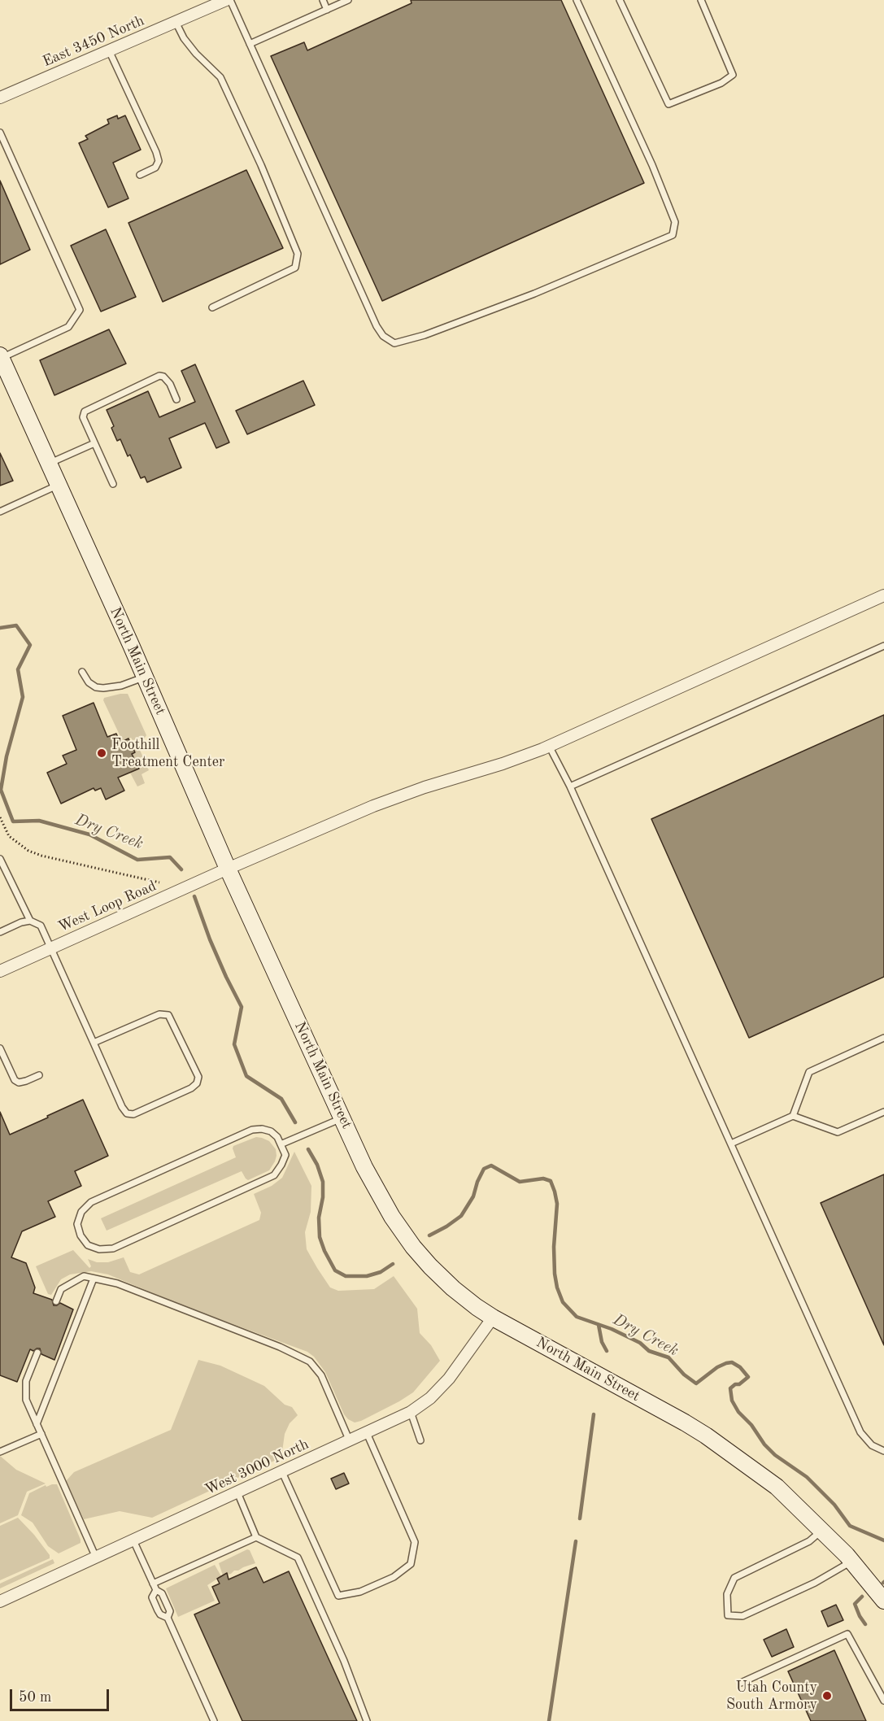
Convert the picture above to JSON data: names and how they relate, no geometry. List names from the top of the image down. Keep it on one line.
{"streets":{"street":["East 3450 North","North Main Street","West Loop Road","West 3000 North"]},"crossings":[["North Main Street","West Loop Road"],["North Main Street","West 3000 North"]],"water":["Dry Creek"],"places":["Foothill Treatment Center","Utah County South Armory"],"scale_bar":"50 m"}
